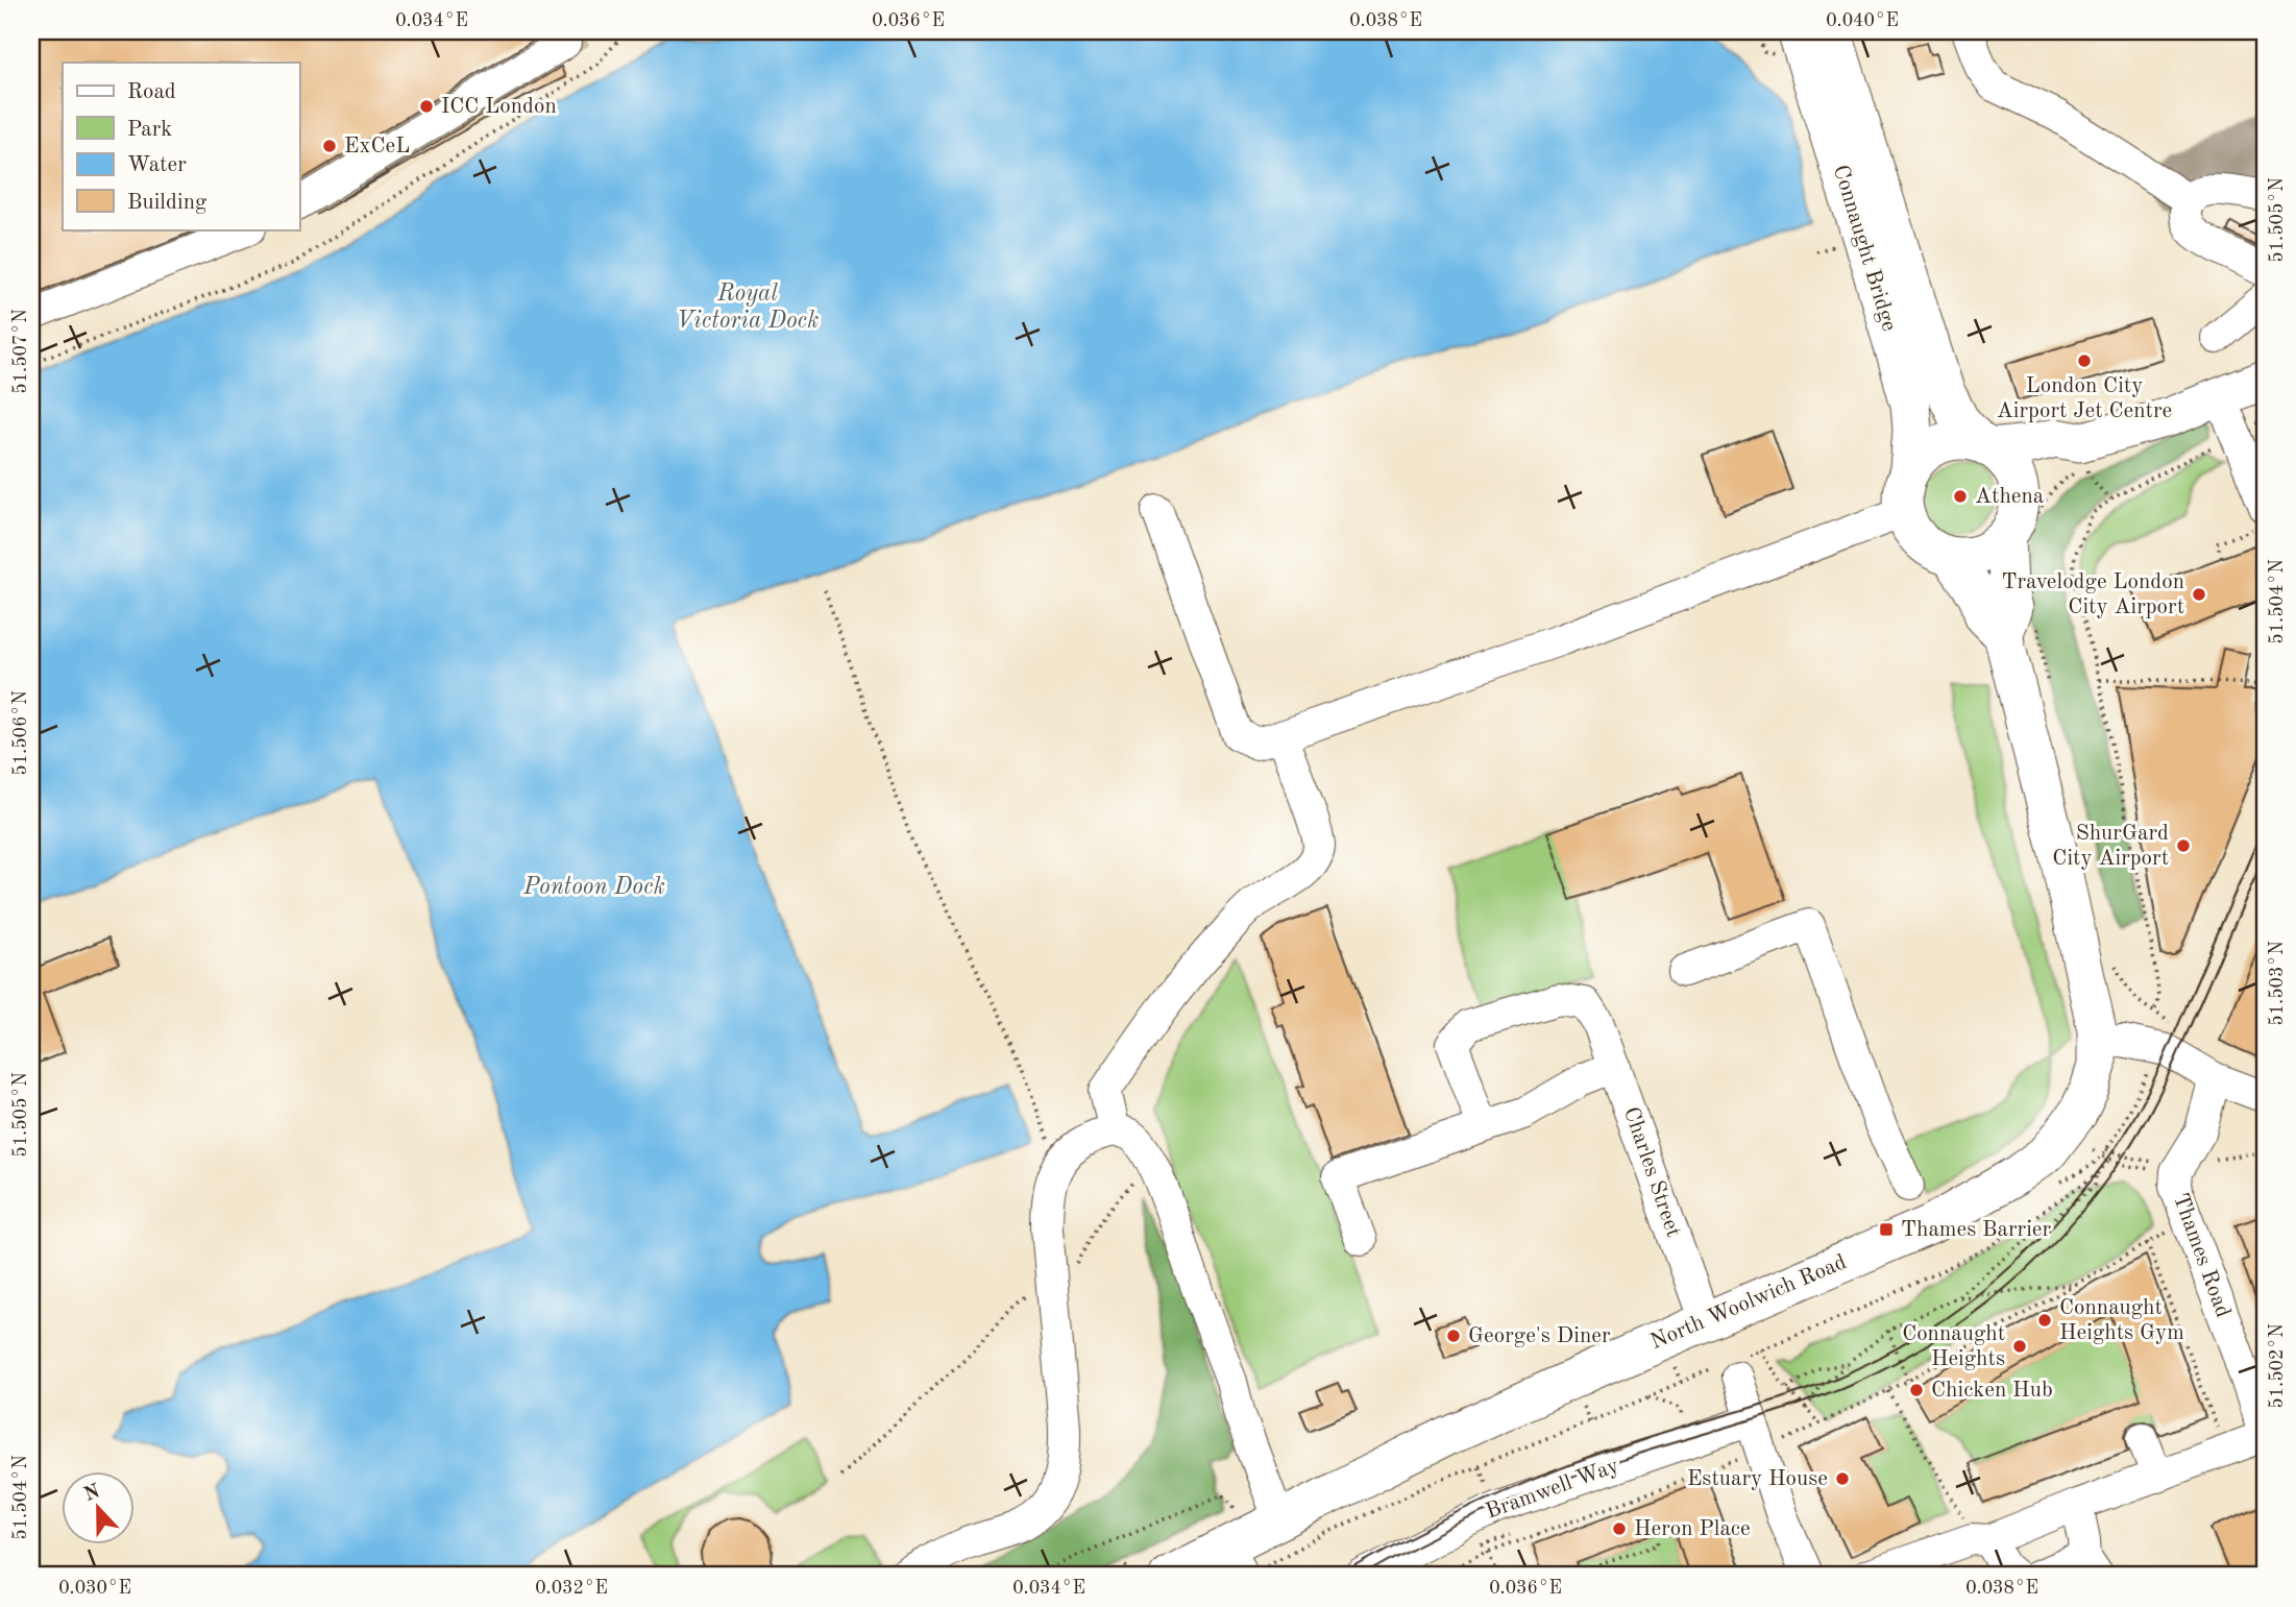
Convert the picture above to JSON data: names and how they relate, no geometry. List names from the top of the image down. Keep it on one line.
{"streets":{"main road":["Connaught Bridge","North Woolwich Road"],"street":["Charles Street","Thames Road","Bramwell Way"]},"crossings":[["Charles Street","North Woolwich Road"]],"water":["Royal Victoria Dock","Pontoon Dock"],"places":{"other":["ICC London","ExCeL","London City Airport Jet Centre","Athena","Travelodge London City Airport","ShurGard City Airport","Connaught Heights Gym","George's Diner","Connaught Heights","Chicken Hub","Estuary House","Heron Place"],"transit":["Thames Barrier"]},"legend":["Road","Park","Water","Building"],"north":"top","coordinates":["0.034°E","0.036°E","0.038°E","0.040°E","51.505°N","51.507°N","51.504°N","51.506°N","51.503°N","51.502°N","0.030°E","0.032°E"]}
